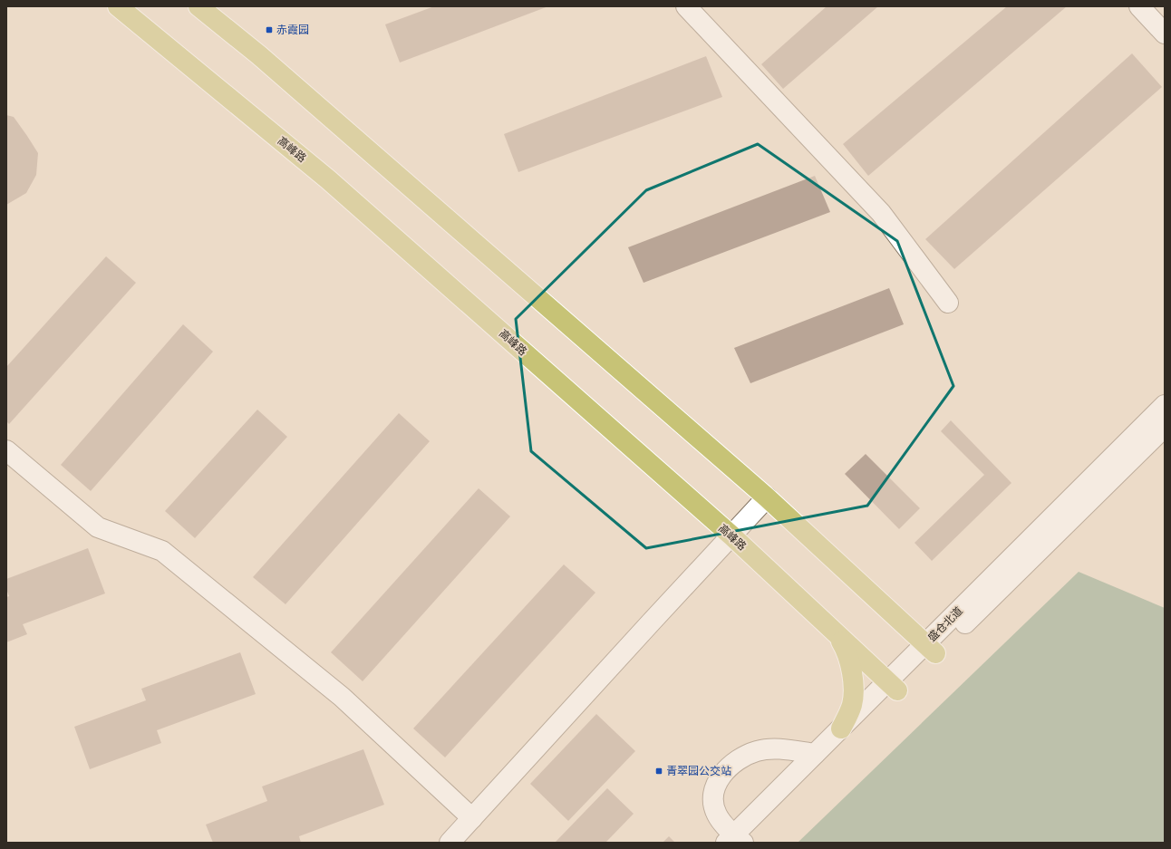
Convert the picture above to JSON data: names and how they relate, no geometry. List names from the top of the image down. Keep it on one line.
{"streets":{"main road":["高峰路"],"street":["盛仓北道"]},"crossings":[["高峰路","盛仓北道"]],"places":{"transit":["赤霞园","青翠园公交站"]}}
